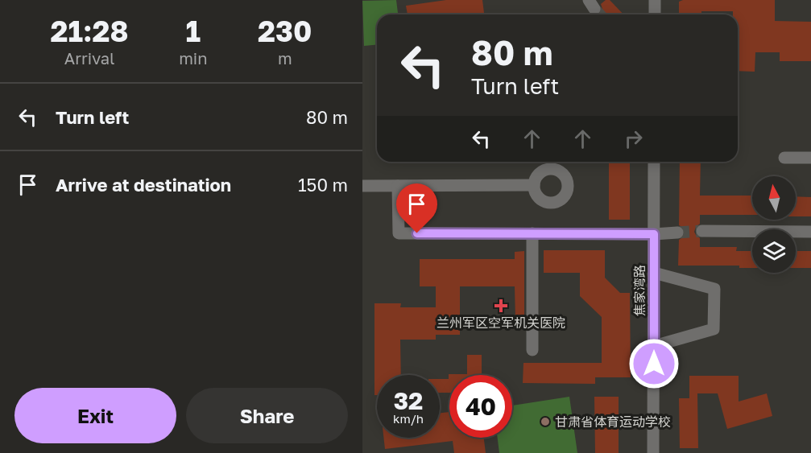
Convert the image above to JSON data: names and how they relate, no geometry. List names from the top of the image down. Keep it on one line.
{"streets":{"street":["焦家湾路"]},"places":{"health":["兰州军区空军机关医院"],"other":["甘肃省体育运动学校"]},"north":"top","page":{"eta":["21:28","Arrival","1","min","230","m"],"turn":["80 m","Turn left"],"list":[{"name":"Turn left","value":"80 m"},{"name":"Arrive at destination","value":"150 m"}],"speed":"32 km/h","limit":"40","buttons":["Exit","Share"]}}
